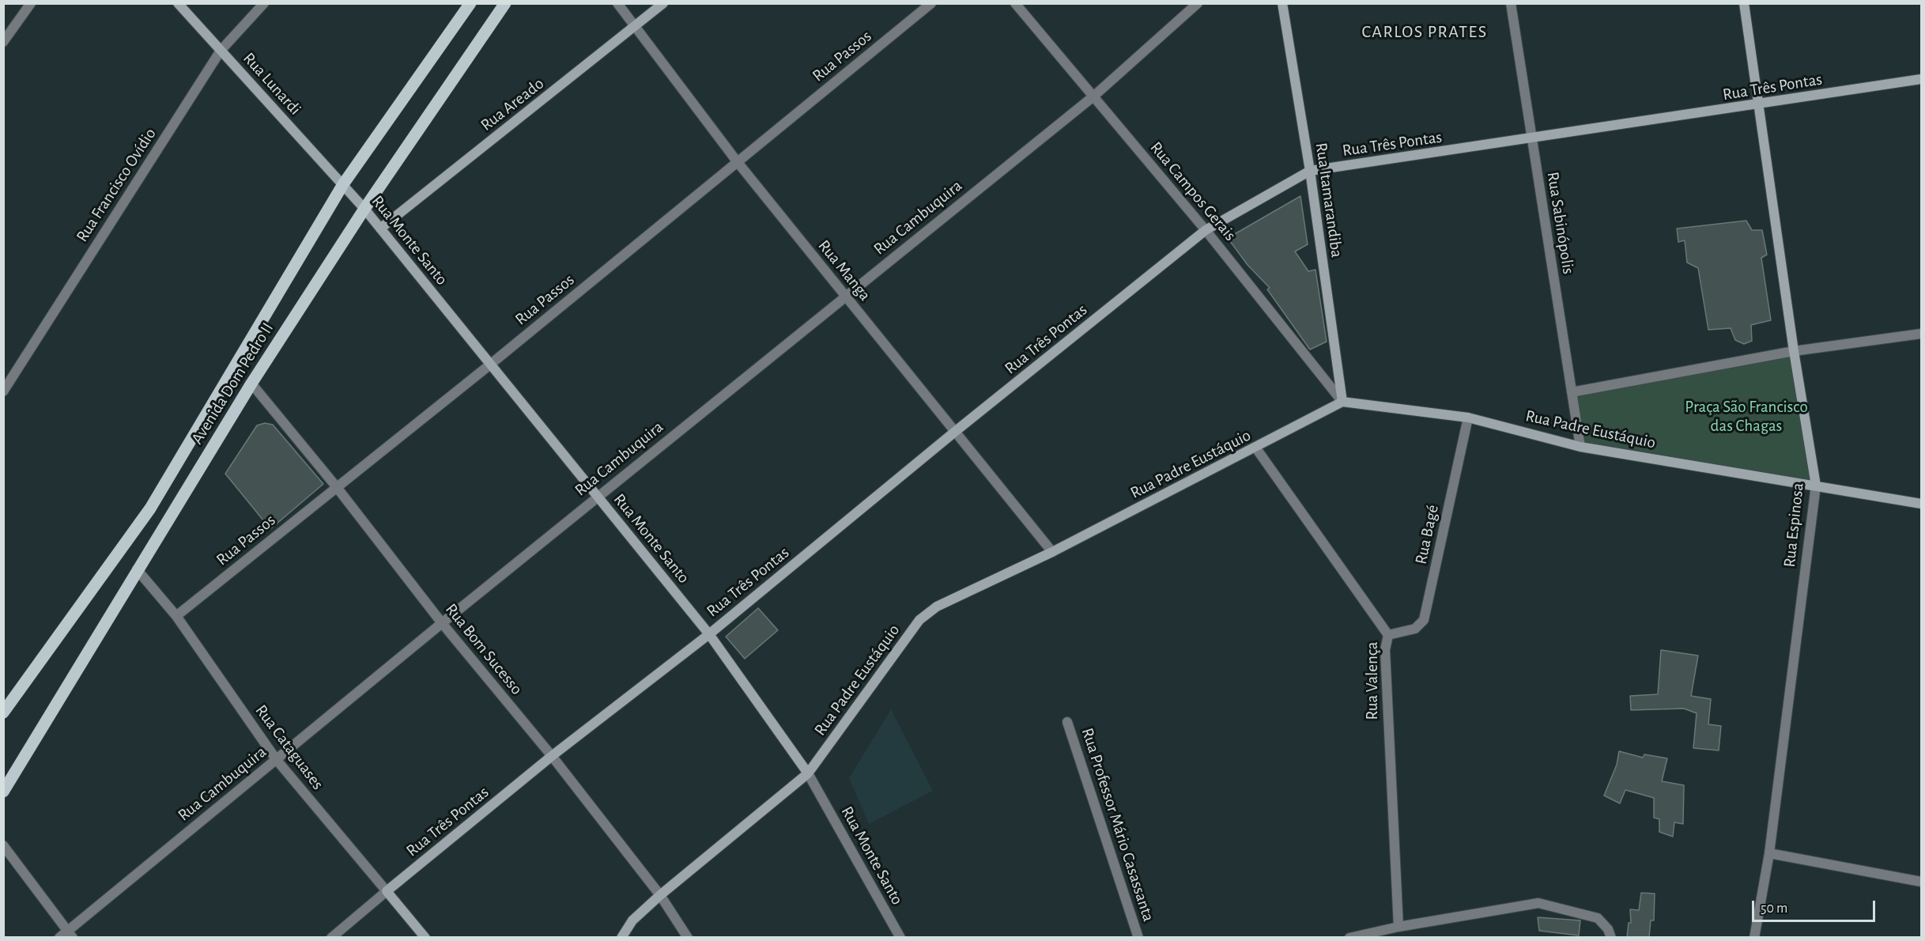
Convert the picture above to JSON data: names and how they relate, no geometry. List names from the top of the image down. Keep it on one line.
{"streets":{"main road":["Rua Lunardi","Rua Três Pontas","Rua Areado","Rua Itamarandiba","Rua Monte Santo","Avenida Dom Pedro II","Rua Padre Eustáquio","Rua Espinosa","Rua Cataguases"],"street":["Rua Passos","Rua Francisco Ovídio","Rua Campos Gerais","Rua Cambuquira","Rua Sabinópolis","Rua Manga","Rua Bagé","Rua Bom Sucesso","Rua Valença","Rua Professor Mário Casassanta"]},"crossings":[["Rua Passos","Rua Monte Santo"],["Rua Passos","Rua Manga"],["Rua Passos","Rua Bom Sucesso"],["Rua Passos","Rua Cataguases"],["Rua Lunardi","Rua Francisco Ovídio"],["Rua Lunardi","Rua Monte Santo"],["Rua Lunardi","Avenida Dom Pedro II"],["Rua Três Pontas","Rua Campos Gerais"],["Rua Três Pontas","Rua Itamarandiba"],["Rua Três Pontas","Rua Sabinópolis"],["Rua Três Pontas","Rua Monte Santo"],["Rua Três Pontas","Rua Manga"],["Rua Três Pontas","Rua Espinosa"],["Rua Três Pontas","Rua Bom Sucesso"],["Rua Três Pontas","Rua Cataguases"],["Rua Areado","Rua Monte Santo"],["Rua Areado","Rua Manga"],["Rua Campos Gerais","Rua Itamarandiba"],["Rua Campos Gerais","Rua Cambuquira"],["Rua Campos Gerais","Rua Padre Eustáquio"],["Rua Itamarandiba","Rua Padre Eustáquio"],["Rua Cambuquira","Rua Monte Santo"],["Rua Cambuquira","Rua Manga"],["Rua Cambuquira","Rua Bom Sucesso"],["Rua Cambuquira","Rua Cataguases"],["Rua Sabinópolis","Rua Padre Eustáquio"],["Rua Monte Santo","Avenida Dom Pedro II"],["Rua Monte Santo","Rua Padre Eustáquio"],["Rua Manga","Rua Padre Eustáquio"],["Avenida Dom Pedro II","Rua Bom Sucesso"],["Avenida Dom Pedro II","Rua Cataguases"],["Rua Padre Eustáquio","Rua Espinosa"],["Rua Padre Eustáquio","Rua Bagé"],["Rua Padre Eustáquio","Rua Bom Sucesso"],["Rua Padre Eustáquio","Rua Valença"],["Rua Bagé","Rua Valença"]],"districts":["CARLOS PRATES"],"parks":["Praça São Francisco das Chagas"],"scale_bar":"50 m"}
